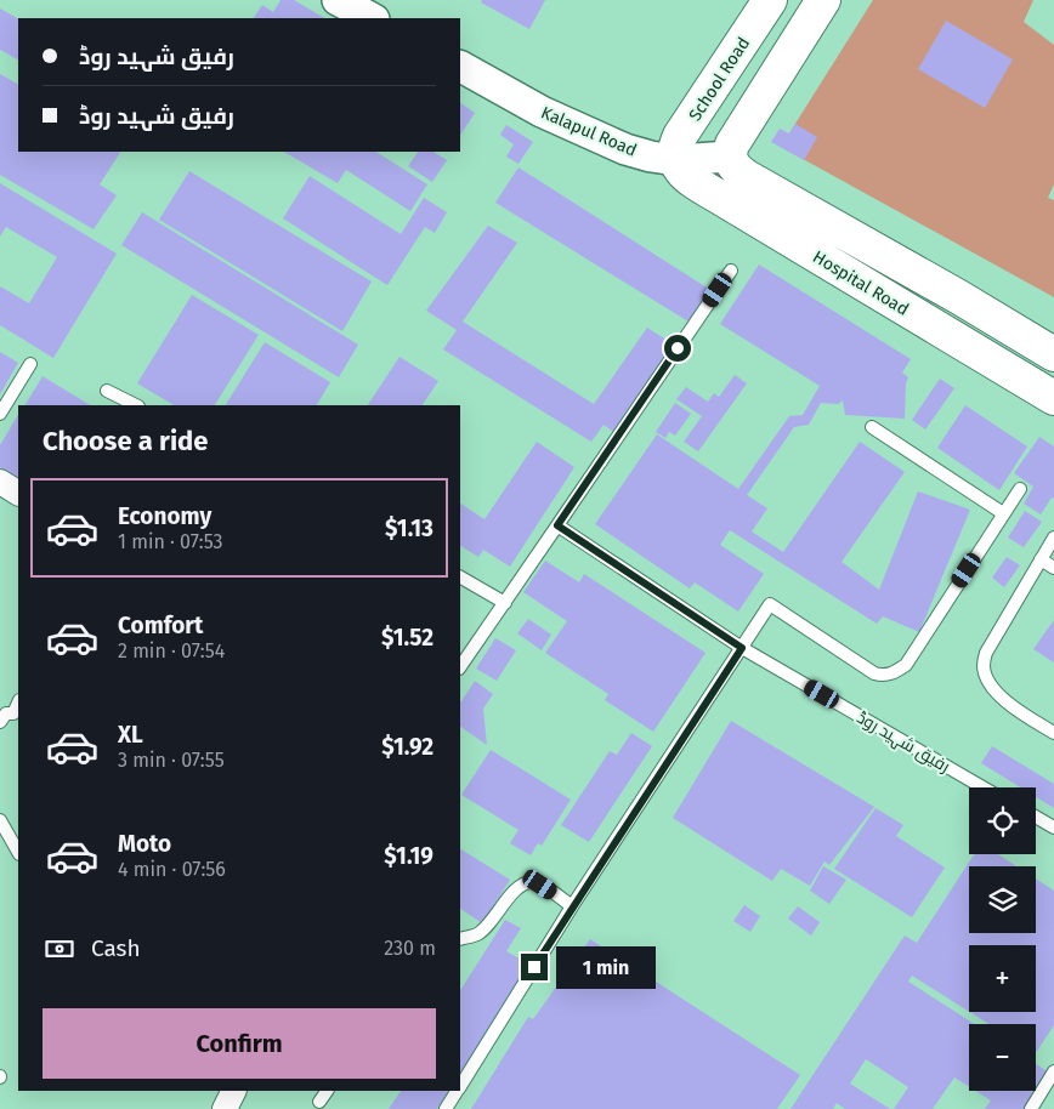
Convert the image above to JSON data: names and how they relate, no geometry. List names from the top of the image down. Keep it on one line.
{"streets":{"main road":["School Road","Hospital Road"],"street":["Kalapul Road"],"lane":["رفیق شہید روڈ"]},"crossings":[["School Road","Kalapul Road"],["School Road","Hospital Road"],["Kalapul Road","Hospital Road"]],"page":{"banner":["رفیق شہید روڈ","رفیق شہید روڈ"],"heading":"Choose a ride","list":[{"name":"Economy","note":"1 min · 07:53","value":"$1.13"},{"name":"Comfort","note":"2 min · 07:54","value":"$1.52"},{"name":"XL","note":"3 min · 07:55","value":"$1.92"},{"name":"Moto","note":"4 min · 07:56","value":"$1.19"}],"map_buttons":["+","−"],"pay":["Cash","230 m"],"bubble":"1 min","buttons":"Confirm"}}
